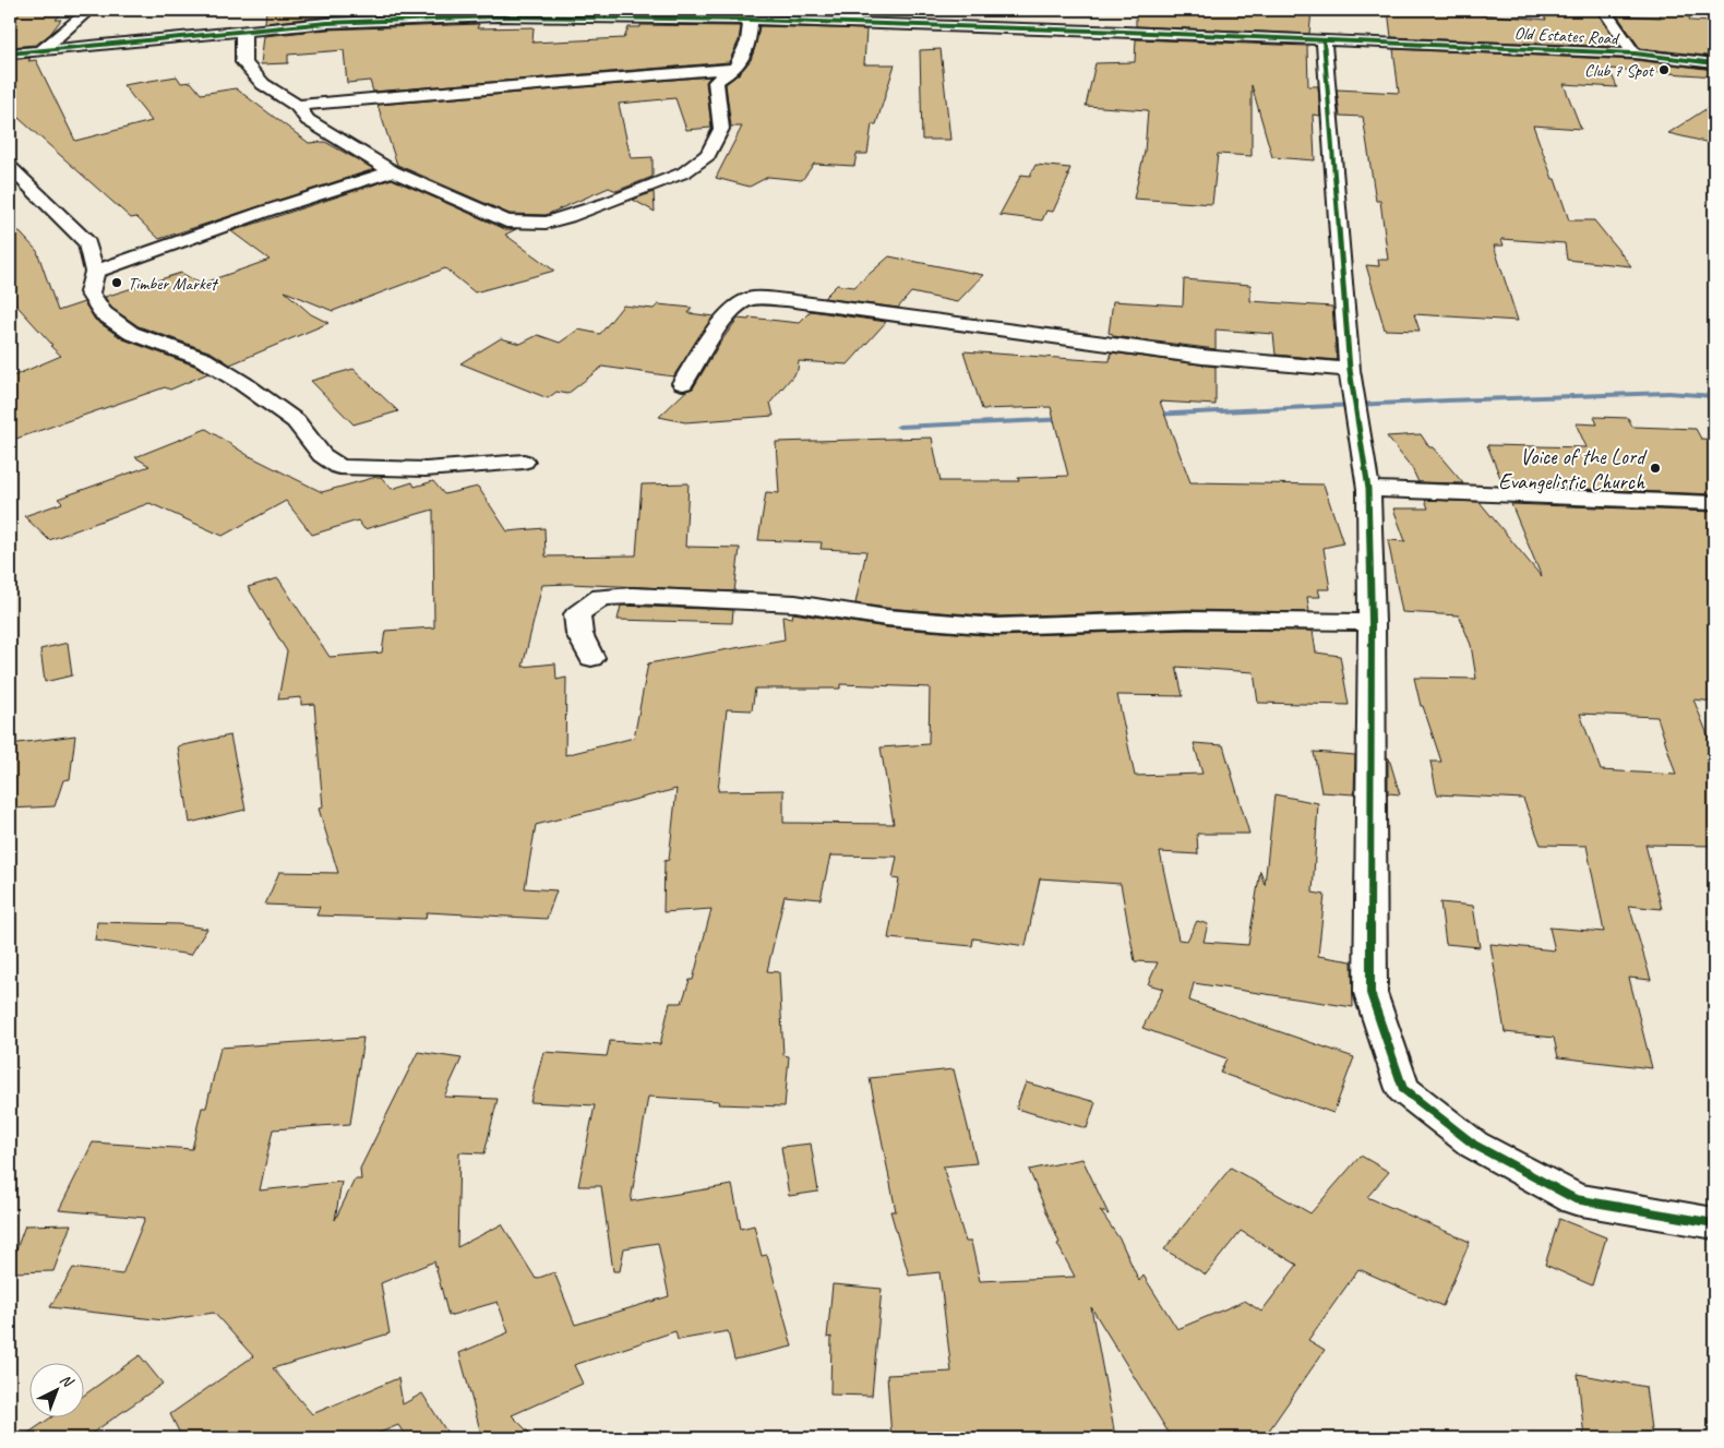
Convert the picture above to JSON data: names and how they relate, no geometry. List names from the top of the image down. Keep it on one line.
{"streets":{"street":["Old Estates Road"]},"places":["Club 7 Spot","Timber Market","Voice of the Lord Evangelistic Church"],"north":"top right"}
